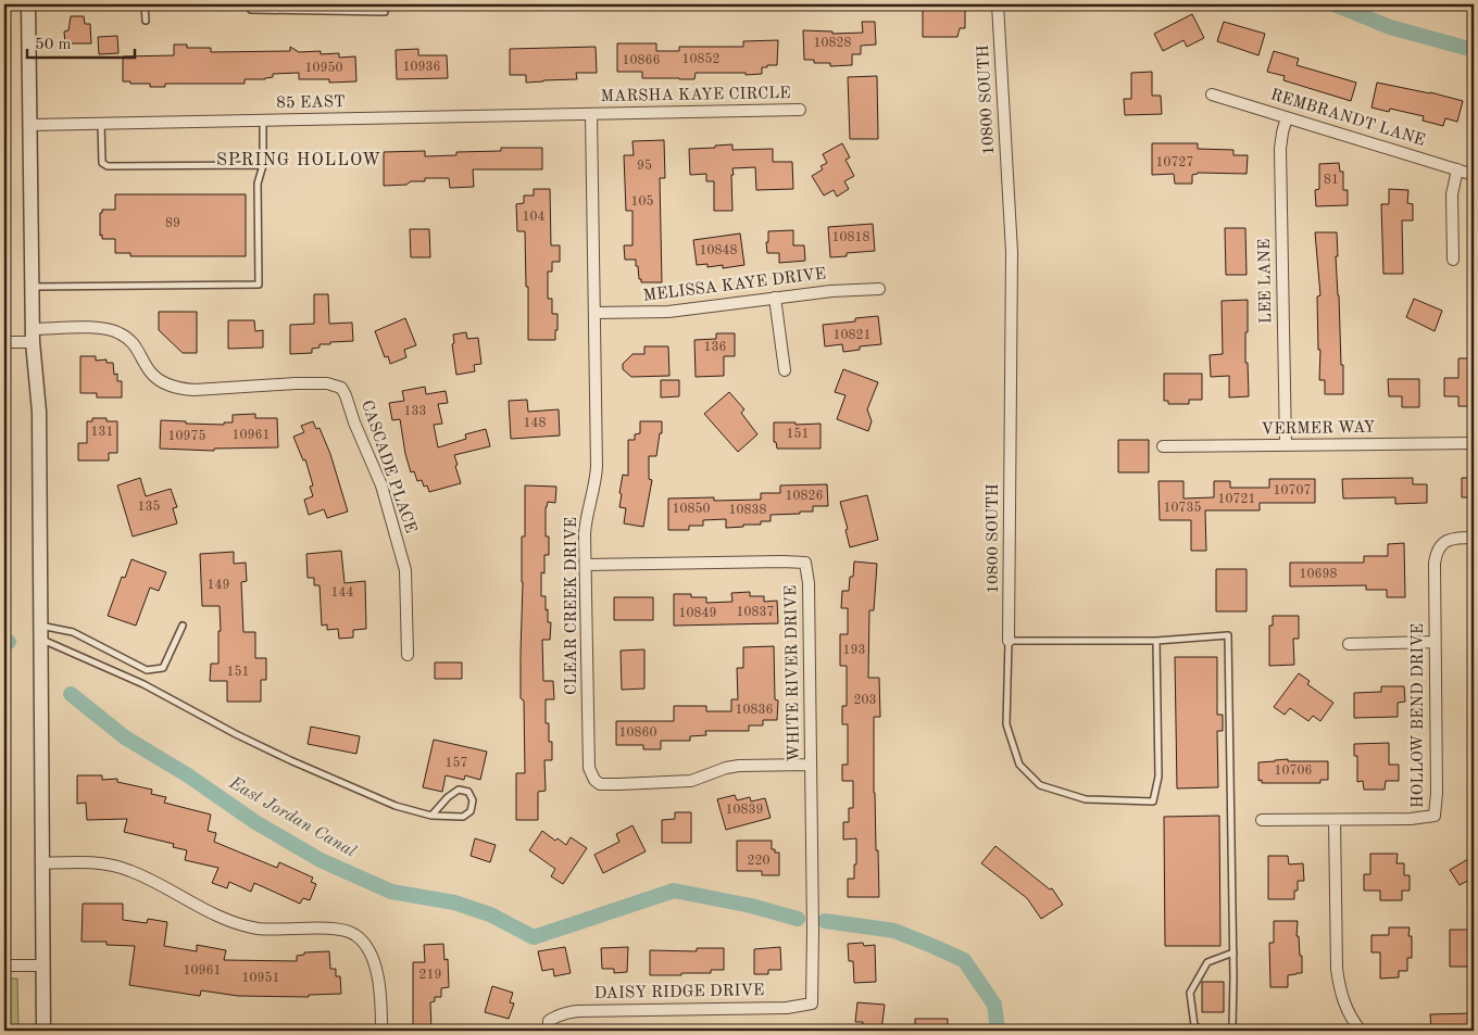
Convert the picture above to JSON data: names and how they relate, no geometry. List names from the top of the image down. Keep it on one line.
{"streets":{"street":["MARSHA KAYE CIRCLE","10800 SOUTH","85 EAST","REMBRANDT LANE","LEE LANE","MELISSA KAYE DRIVE","VERMER WAY","CASCADE PLACE","CLEAR CREEK DRIVE","WHITE RIVER DRIVE","HOLLOW BEND DRIVE","DAISY RIDGE DRIVE"]},"crossings":[["MARSHA KAYE CIRCLE","85 EAST"],["MARSHA KAYE CIRCLE","CLEAR CREEK DRIVE"],["85 EAST","CLEAR CREEK DRIVE"],["REMBRANDT LANE","LEE LANE"],["LEE LANE","VERMER WAY"],["MELISSA KAYE DRIVE","CLEAR CREEK DRIVE"],["CLEAR CREEK DRIVE","WHITE RIVER DRIVE"],["WHITE RIVER DRIVE","DAISY RIDGE DRIVE"]],"districts":["SPRING HOLLOW"],"water":["East Jordan Canal"],"house_numbers":["10828","10852","10866","10936","10950","10727","95","81","105","104","89","10818","10848","10821","136","133","148","131","151","10961","10975","10707","10826","10721","135","10735","10850","10838","10698","149","144","10837","10849","193","151","203","10836","10860","157","10706","10839","220","10961","219","10951"],"scale_bar":"50 m"}
